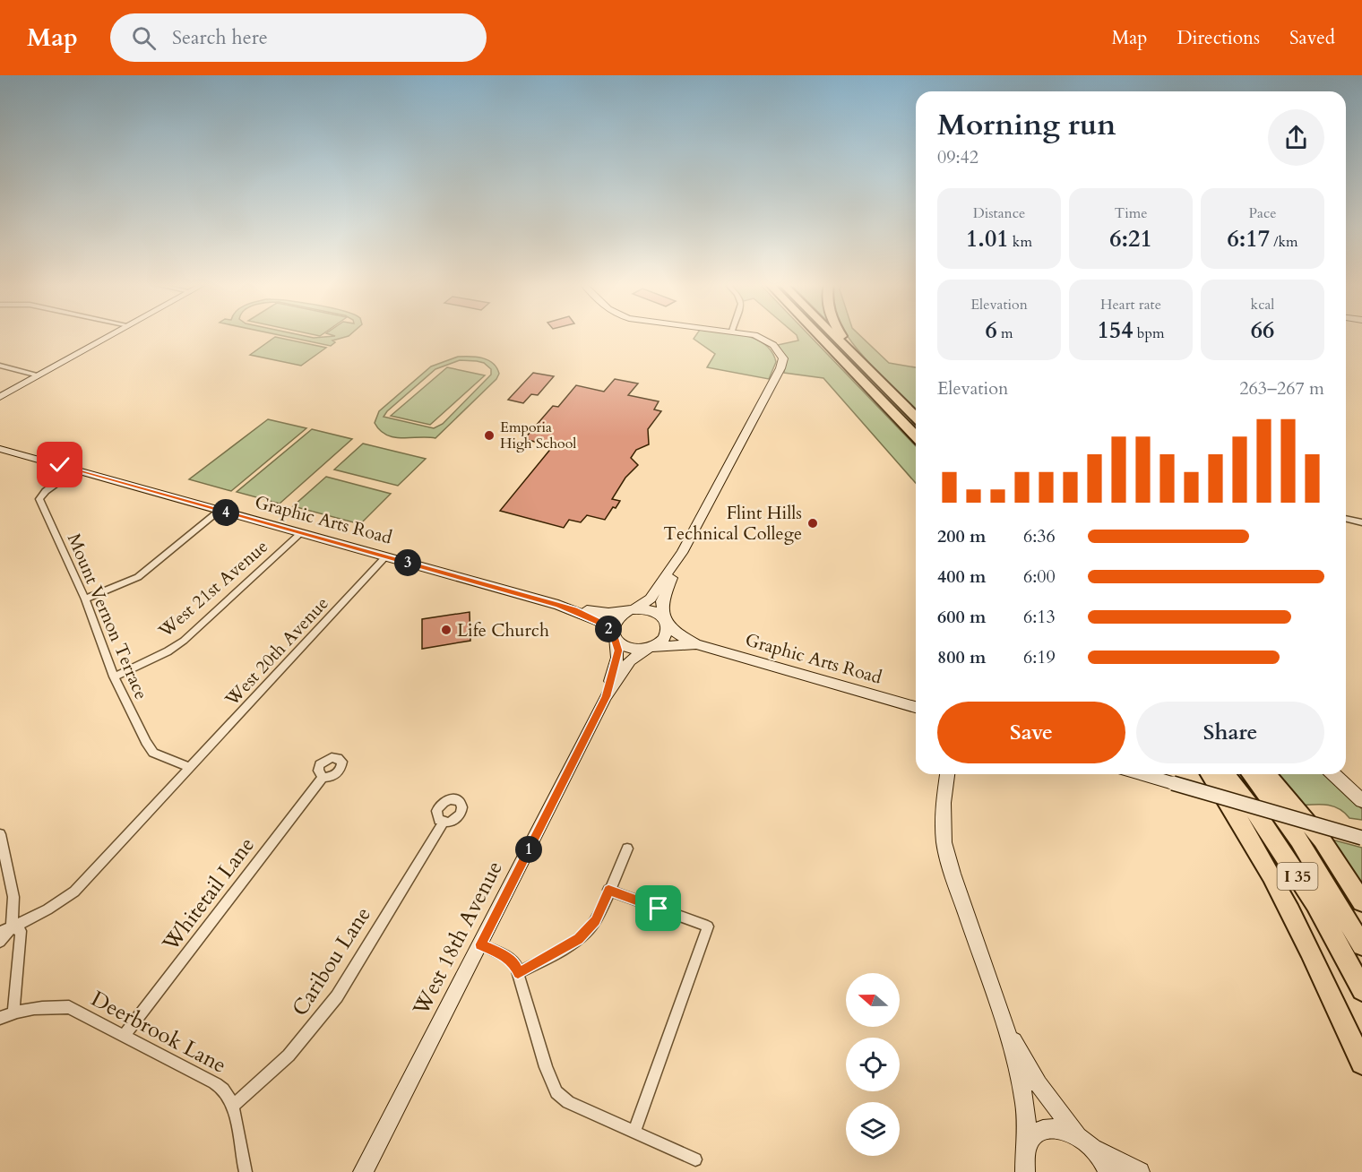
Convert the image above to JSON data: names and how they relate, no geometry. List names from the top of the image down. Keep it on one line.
{"streets":{"highway":["I 35"],"street":["Graphic Arts Road","West 21st Avenue","Mount Vernon Terrace","West 20th Avenue","Whitetail Lane","West 18th Avenue","Caribou Lane","Deerbrook Lane"]},"crossings":[["Graphic Arts Road","West 21st Avenue"],["Graphic Arts Road","Mount Vernon Terrace"],["Graphic Arts Road","West 20th Avenue"],["Graphic Arts Road","West 18th Avenue"],["West 21st Avenue","Mount Vernon Terrace"],["Mount Vernon Terrace","West 20th Avenue"],["Whitetail Lane","Deerbrook Lane"],["Caribou Lane","Deerbrook Lane"]],"places":["Emporia High School","Flint Hills Technical College","Life Church"],"north":"left","page":{"header":"Map","search":"Search here","nav":["Map","Directions","Saved"],"heading":["Morning run","09:42"],"stats":[["Distance","1.01 km"],["Time","6:21"],["Pace","6:17 /km"],["Elevation","6 m"],["Heart rate","154 bpm"],["kcal","66"]],"chart":["Elevation","263–267 m"],"pins":["4","3","2","1"],"list":[{"name":"200 m","note":"6:36"},{"name":"400 m","note":"6:00"},{"name":"600 m","note":"6:13"},{"name":"800 m","note":"6:19"}],"buttons":["Save","Share"]}}
